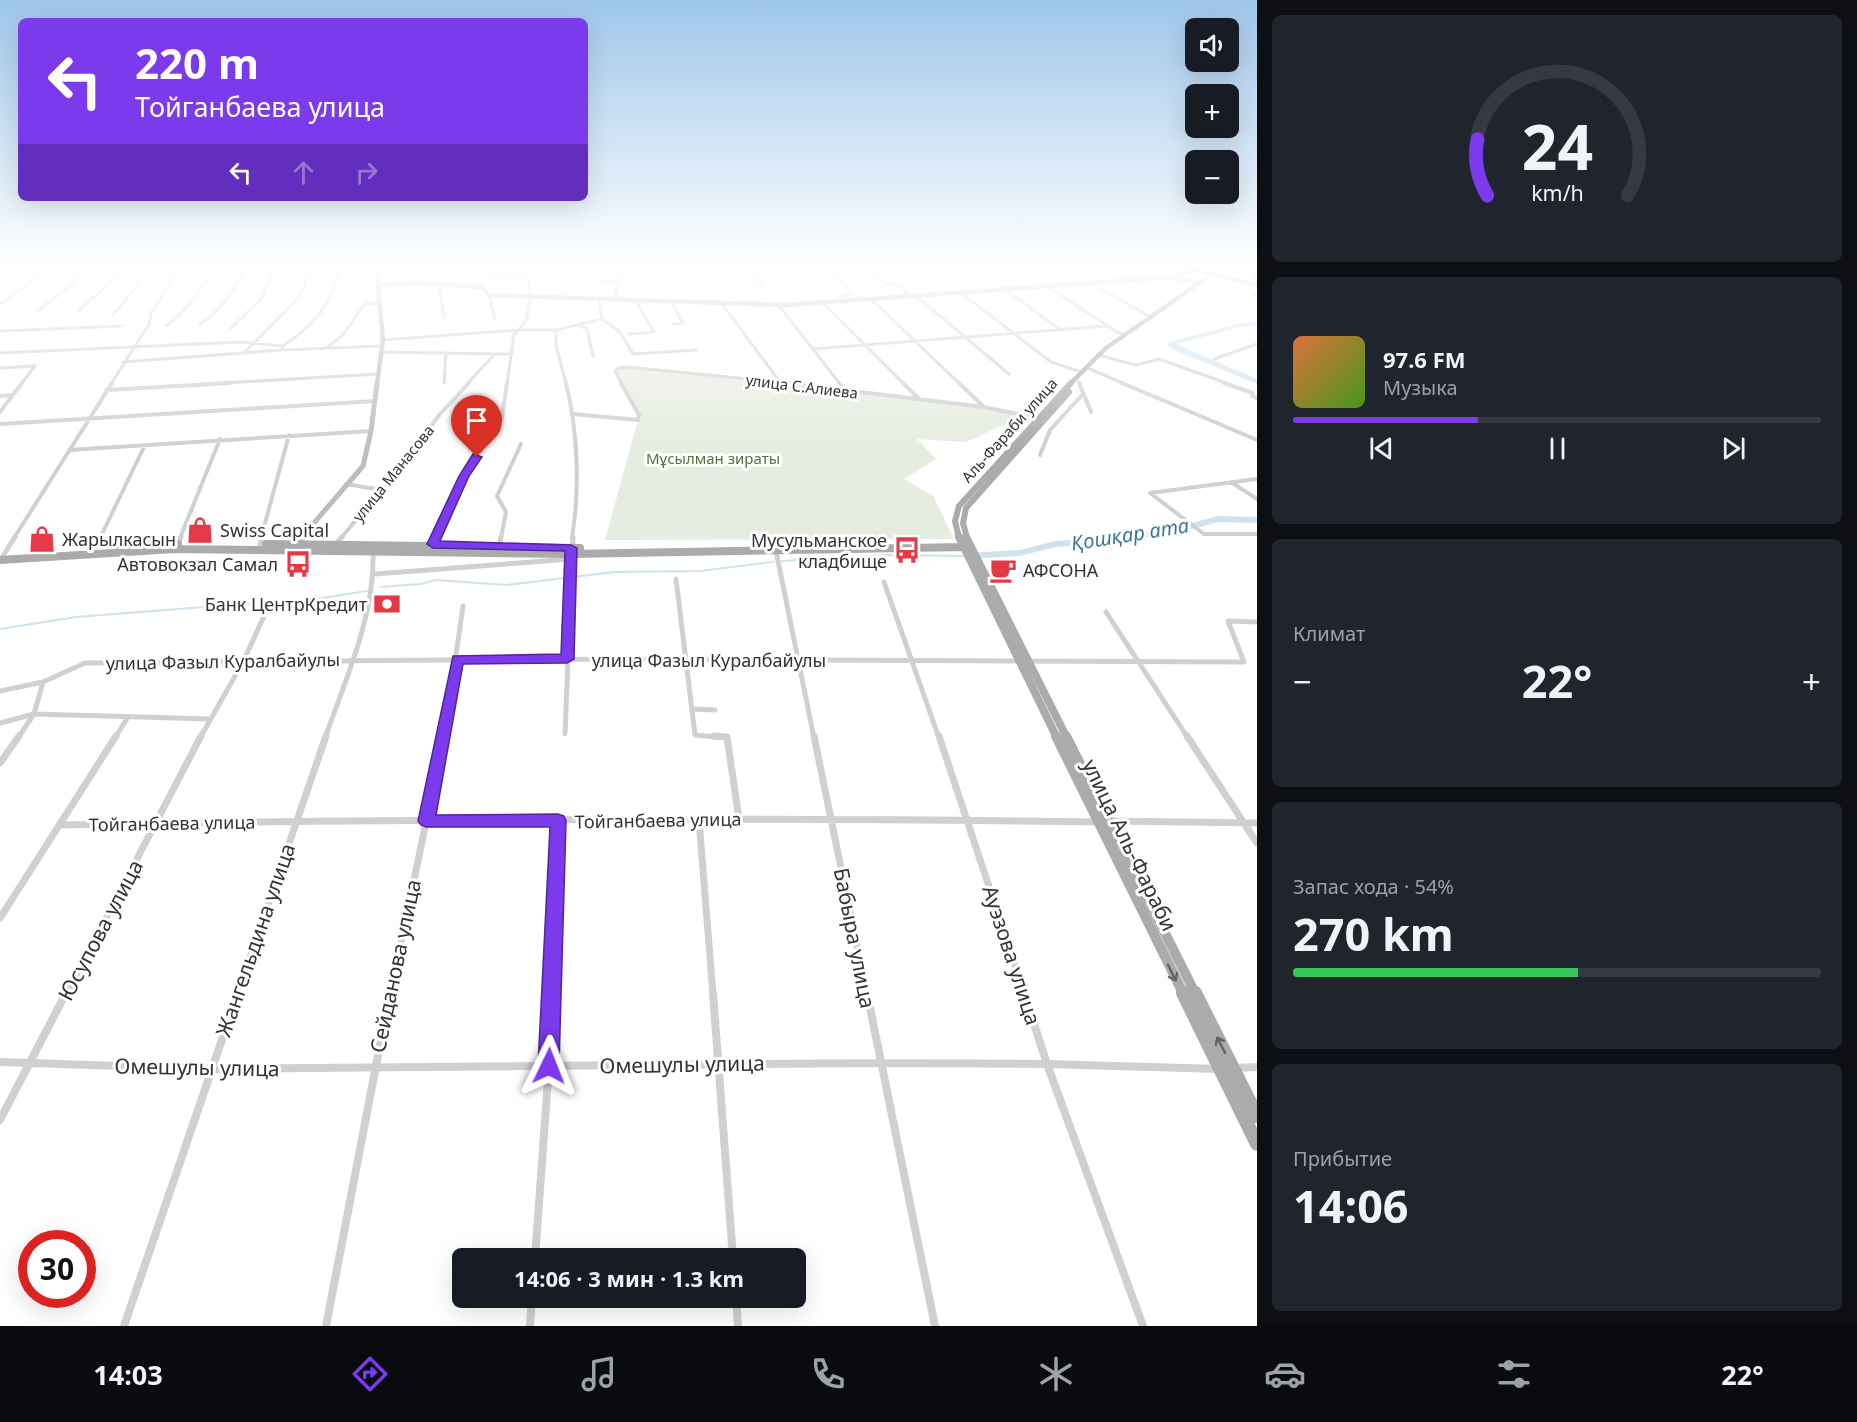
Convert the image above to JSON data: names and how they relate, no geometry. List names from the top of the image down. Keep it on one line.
{"streets":{"main road":["Аль-Фараби улица","улица Аль-Фараби"],"street":["улица С.Алиева","улица Манасова","улица Фазыл Куралбайулы","Тойганбаева улица","Юсупова улица","Бабыра улица","Жангельдина улица","Ауэзова улица","Сейданова улица","Омешулы улица"]},"crossings":[["улица С.Алиева","Аль-Фараби улица"],["Аль-Фараби улица","улица Аль-Фараби"],["улица Фазыл Куралбайулы","улица Аль-Фараби"],["улица Фазыл Куралбайулы","Юсупова улица"],["улица Фазыл Куралбайулы","Бабыра улица"],["улица Фазыл Куралбайулы","Жангельдина улица"],["улица Фазыл Куралбайулы","Ауэзова улица"],["улица Фазыл Куралбайулы","Сейданова улица"],["Тойганбаева улица","улица Аль-Фараби"],["Тойганбаева улица","Юсупова улица"],["Тойганбаева улица","Бабыра улица"],["Тойганбаева улица","Жангельдина улица"],["Тойганбаева улица","Ауэзова улица"],["Тойганбаева улица","Сейданова улица"],["улица Аль-Фараби","Омешулы улица"],["Юсупова улица","Омешулы улица"],["Бабыра улица","Омешулы улица"],["Жангельдина улица","Омешулы улица"],["Ауэзова улица","Омешулы улица"],["Сейданова улица","Омешулы улица"]],"water":["Қошқар ата"],"parks":["Мұсылман зираты"],"places":{"shop":["Swiss Capital","Жарылкасын"],"bus stop":["Мусульманское кладбище","Автовокзал Самал"],"cafe":["АФСОНА"],"bank":["Банк ЦентрКредит"]},"page":{"map_buttons":["+","−"],"turn":["220 m","Тойганбаева улица"],"song":["97.6 FM","Музыка"],"tile":["Климат",["Запас хода · 54%","270 km"],["Прибытие","14:06"]],"heat":["−","22°","+"],"limit":"30","trip":"14:06 · 3 мин · 1.3 km","tabs":["14:03","22°"],"gauge":["24","km/h"]}}
